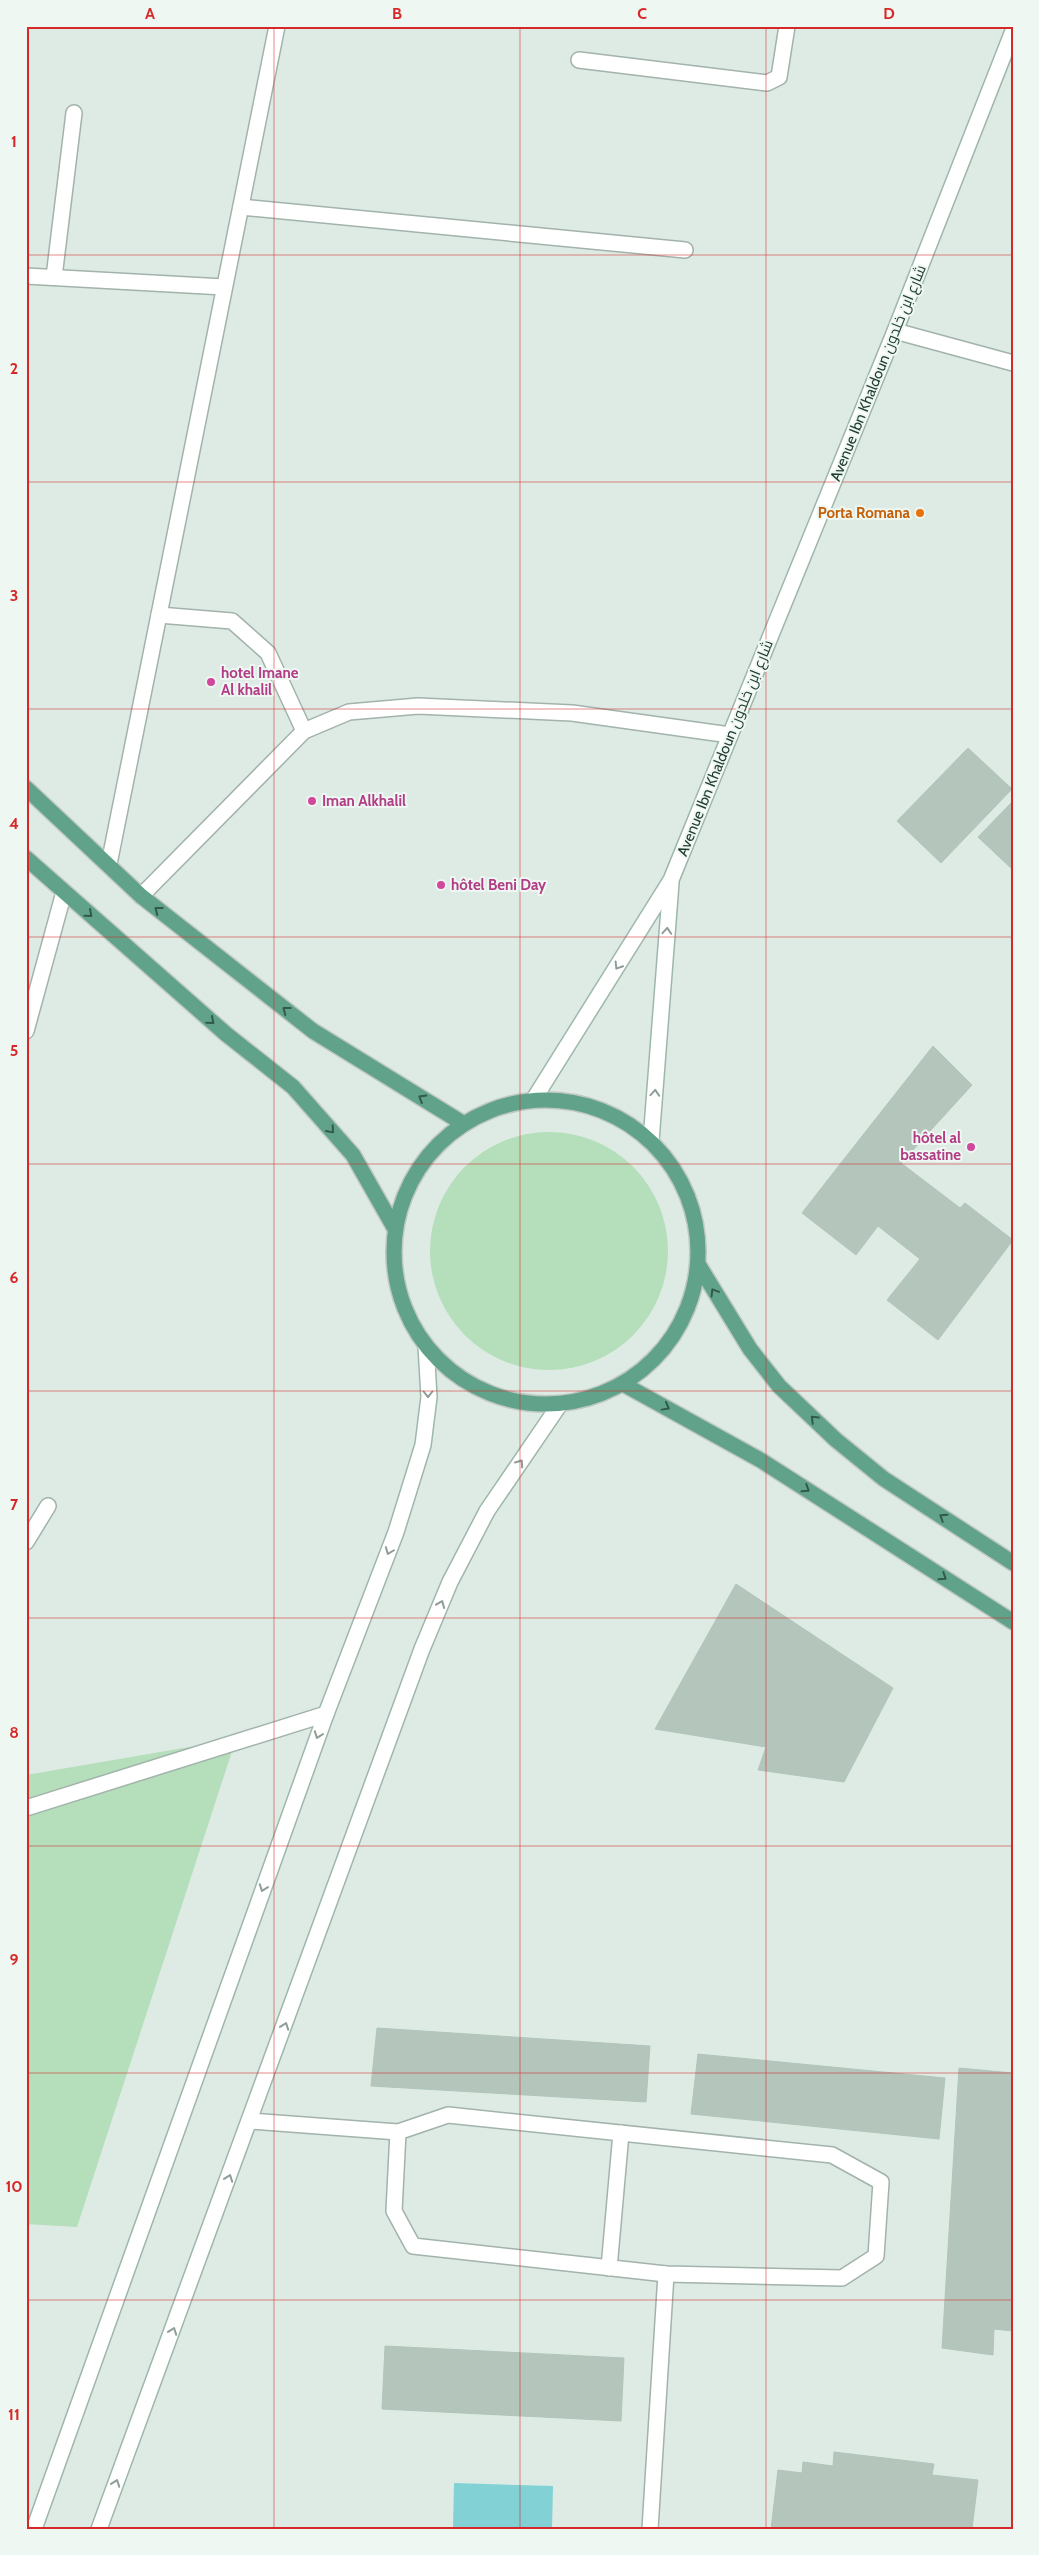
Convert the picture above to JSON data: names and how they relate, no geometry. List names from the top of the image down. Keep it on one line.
{"streets":{"street":["Avenue Ibn Khaldoun شارع ابن خلدون"]},"places":["Porta Romana","hotel Imane Al khalil","Iman Alkhalil","hôtel Beni Day","hôtel al bassatine"],"grid":{"columns":["A","B","C","D"],"rows":["1","2","3","4","5","6","7","8","9","10","11"]}}
